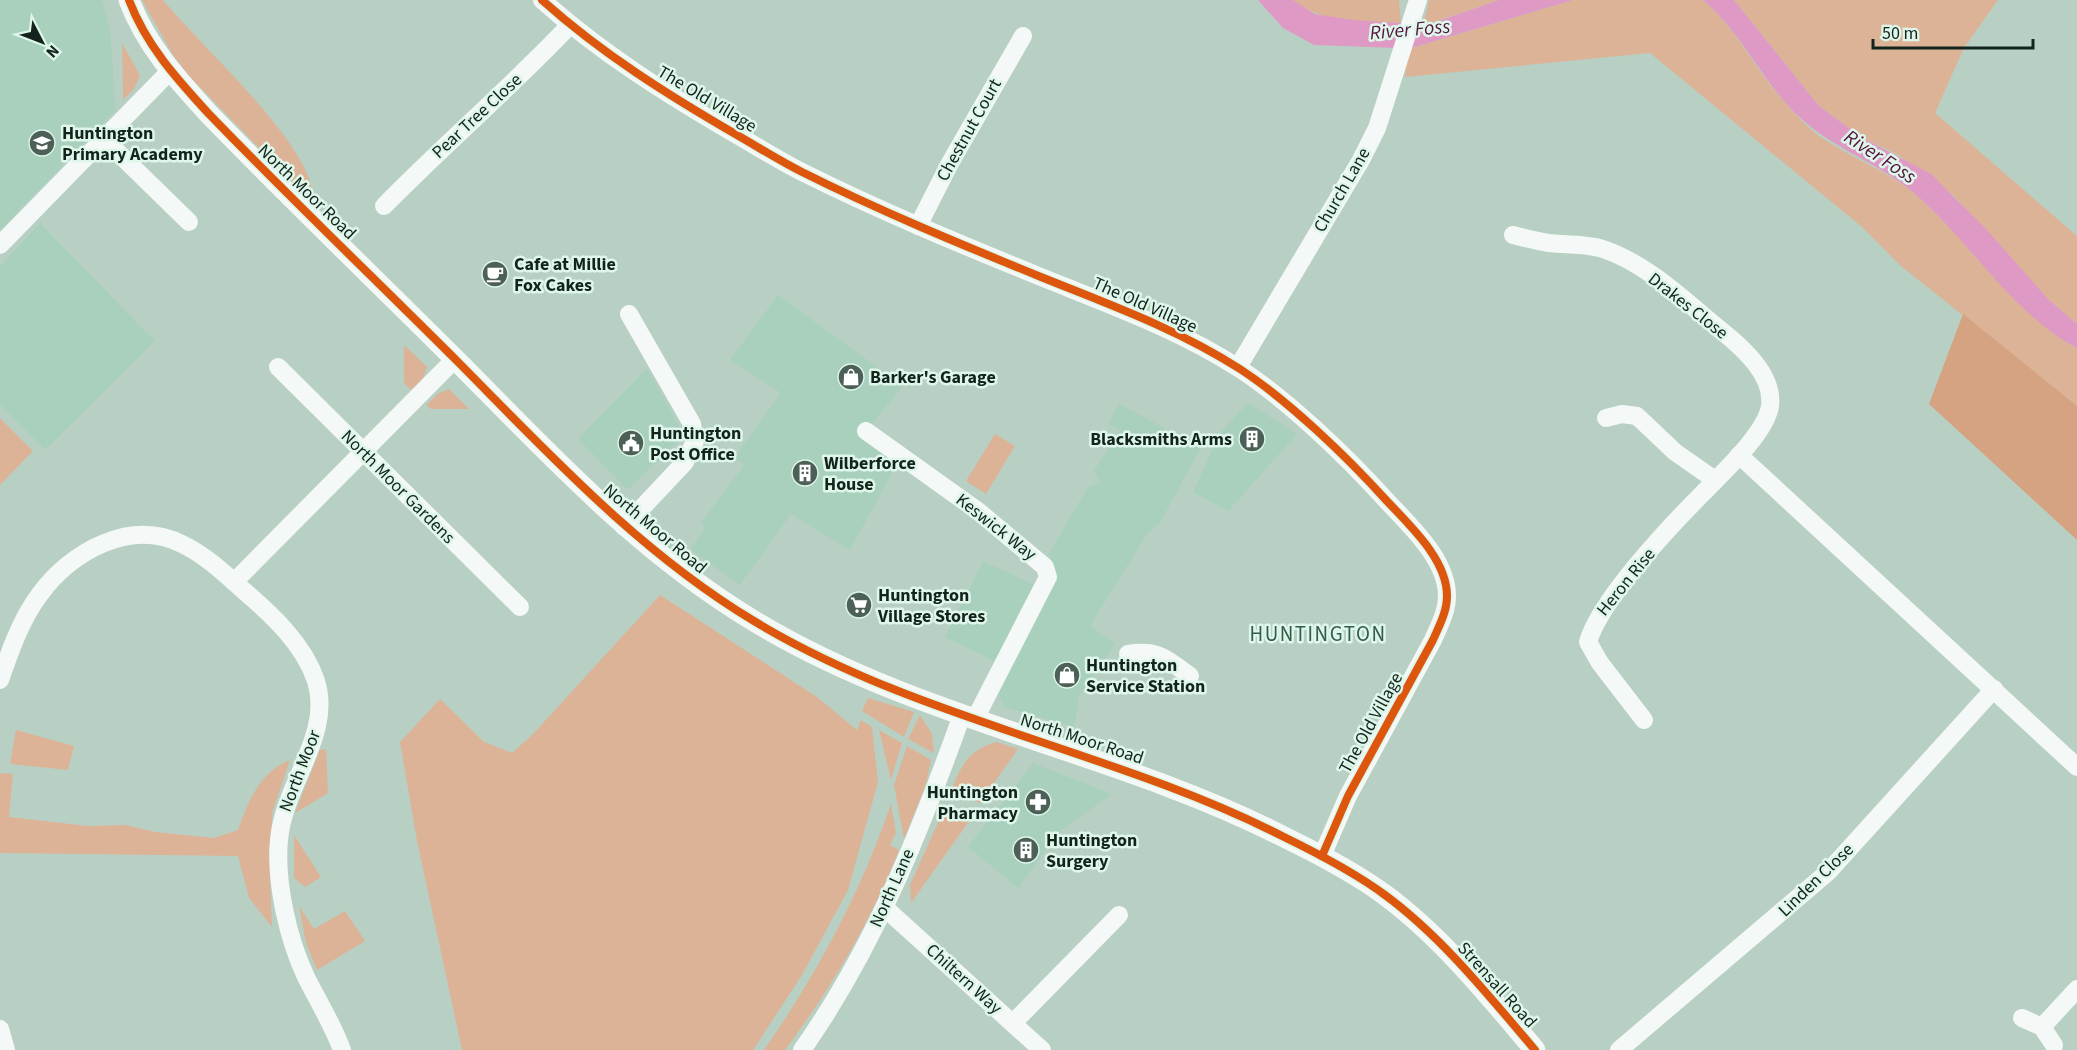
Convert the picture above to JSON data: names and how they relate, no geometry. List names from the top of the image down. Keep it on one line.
{"streets":{"street":["The Old Village","Pear Tree Close","Chestnut Court","Church Lane","North Moor Road","Drakes Close","North Moor Gardens","Keswick Way","Heron Rise","North Moor","Linden Close","North Lane","Chiltern Way","Strensall Road"]},"crossings":[["The Old Village","Pear Tree Close"],["The Old Village","Chestnut Court"],["The Old Village","Church Lane"],["The Old Village","North Moor Road"],["The Old Village","Strensall Road"],["North Moor Road","Keswick Way"],["North Moor Road","North Lane"],["North Moor Road","Strensall Road"],["Drakes Close","Heron Rise"],["Keswick Way","North Lane"],["North Lane","Chiltern Way"]],"districts":["HUNTINGTON"],"water":["River Foss"],"places":{"school or university":["Huntington Primary Academy"],"cafe":["Cafe at Millie Fox Cakes"],"shop":["Barker's Garage","Huntington Service Station"],"building":["Blacksmiths Arms","Wilberforce House","Huntington Surgery"],"public building":["Huntington Post Office"],"supermarket":["Huntington Village Stores"],"pharmacy":["Huntington Pharmacy"]},"scale_bar":"50 m","north":"bottom right"}
